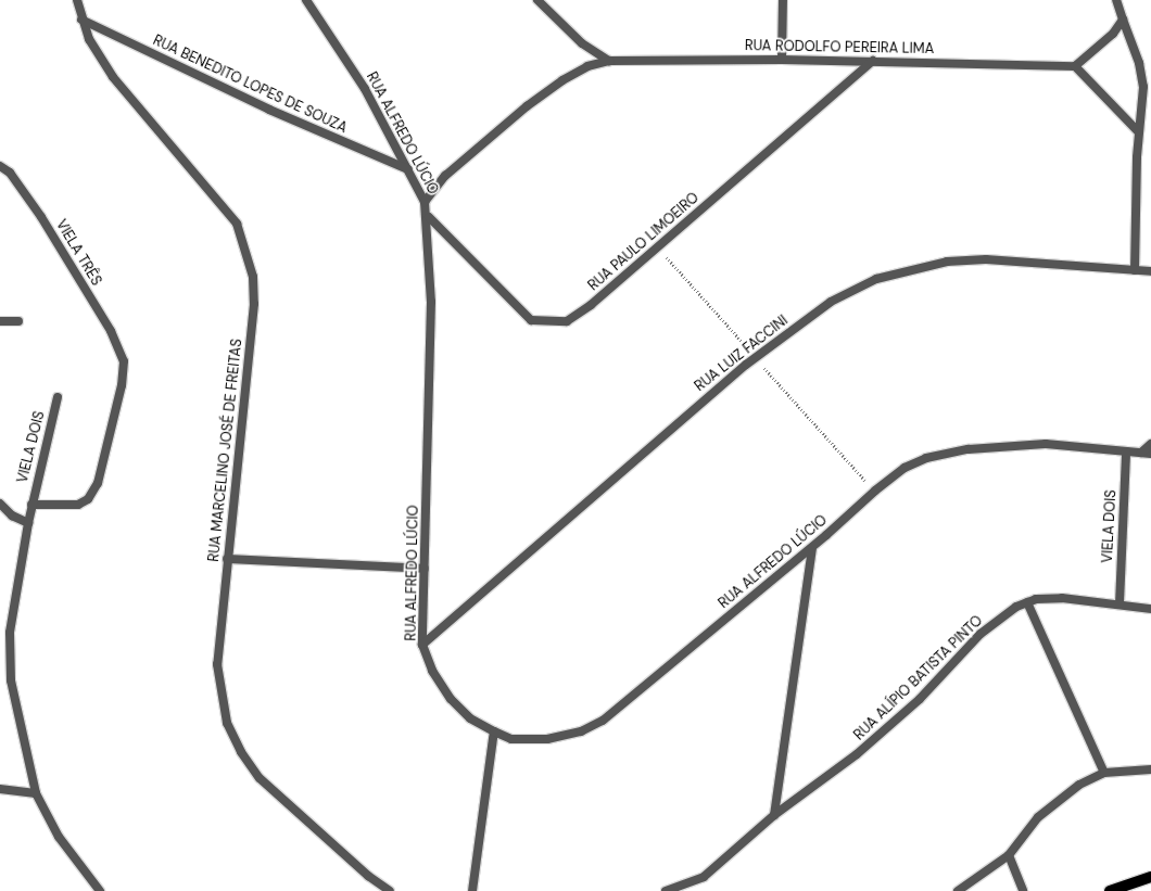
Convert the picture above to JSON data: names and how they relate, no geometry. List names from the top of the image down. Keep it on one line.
{"streets":{"street":["RUA RODOLFO PEREIRA LIMA","RUA BENEDITO LOPES DE SOUZA","RUA ALFREDO LÚCIO","RUA PAULO LIMOEIRO","VIELA TRÊS","RUA LUIZ FACCINI","VIELA DOIS","RUA MARCELINO JOSÉ DE FREITAS","RUA ALÍPIO BATISTA PINTO"]},"crossings":[["RUA RODOLFO PEREIRA LIMA","RUA ALFREDO LÚCIO"],["RUA RODOLFO PEREIRA LIMA","RUA PAULO LIMOEIRO"],["RUA BENEDITO LOPES DE SOUZA","RUA ALFREDO LÚCIO"],["RUA BENEDITO LOPES DE SOUZA","RUA MARCELINO JOSÉ DE FREITAS"],["RUA ALFREDO LÚCIO","RUA PAULO LIMOEIRO"],["RUA ALFREDO LÚCIO","RUA LUIZ FACCINI"],["RUA ALFREDO LÚCIO","VIELA DOIS"],["VIELA TRÊS","VIELA DOIS"],["VIELA DOIS","RUA ALÍPIO BATISTA PINTO"]]}
